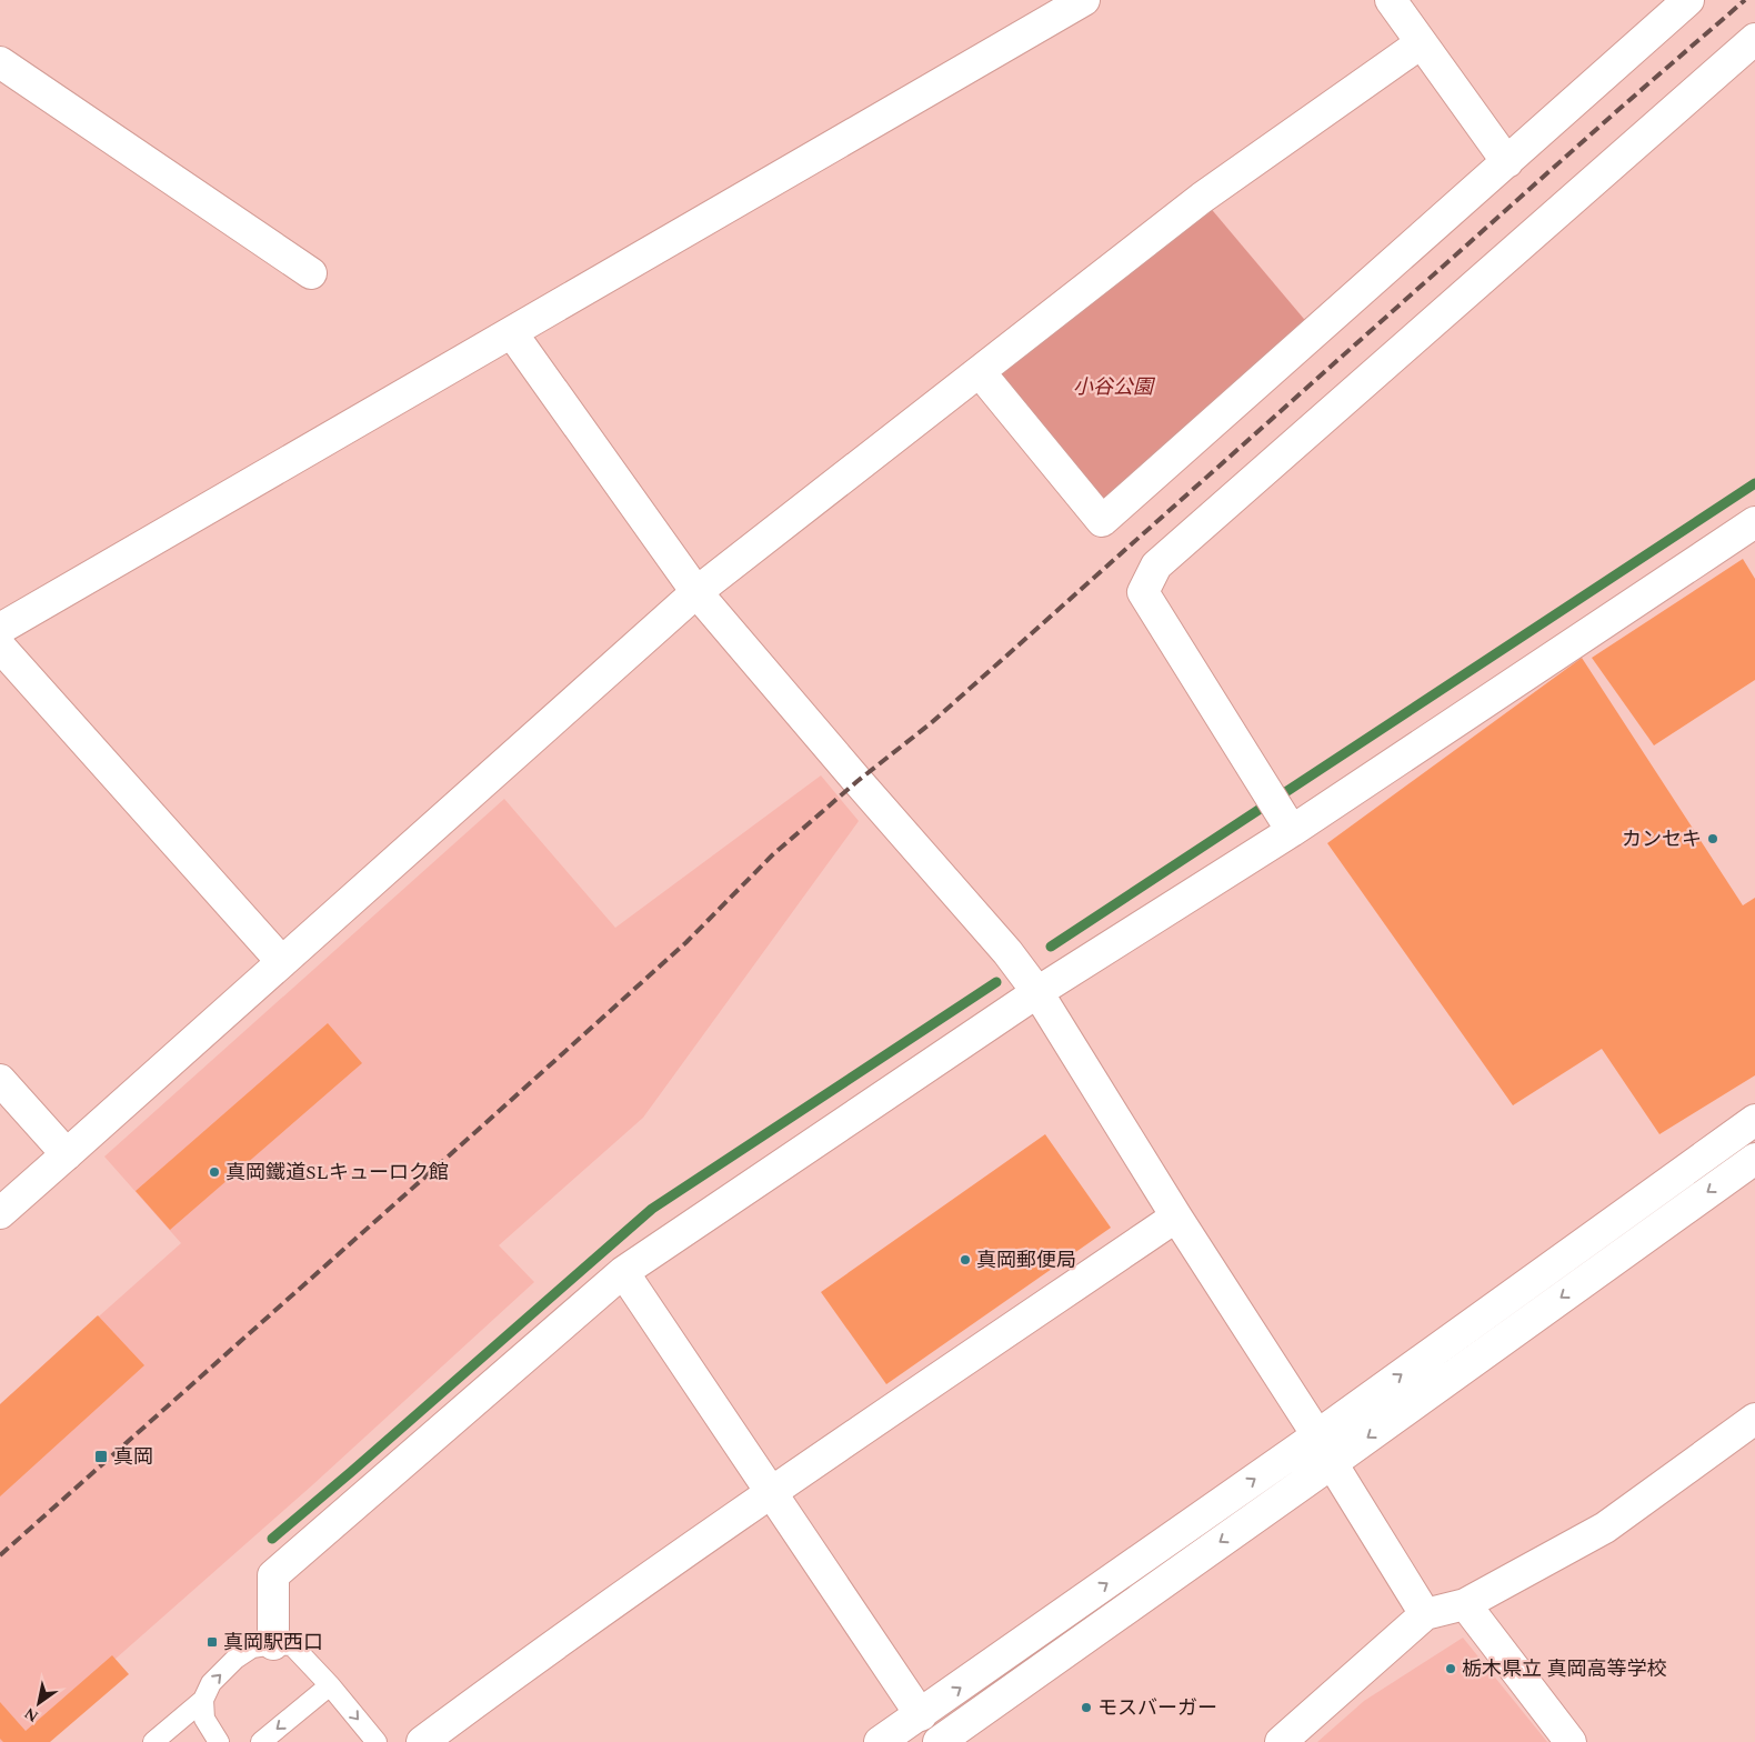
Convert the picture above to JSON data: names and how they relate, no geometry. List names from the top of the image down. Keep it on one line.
{"parks":["小谷公園"],"places":{"other":["カンセキ","真岡鐵道SLキューロク館","真岡郵便局","栃木県立 真岡高等学校","モスバーガー"],"transit":["真岡","真岡駅西口"]},"north":"bottom left"}
